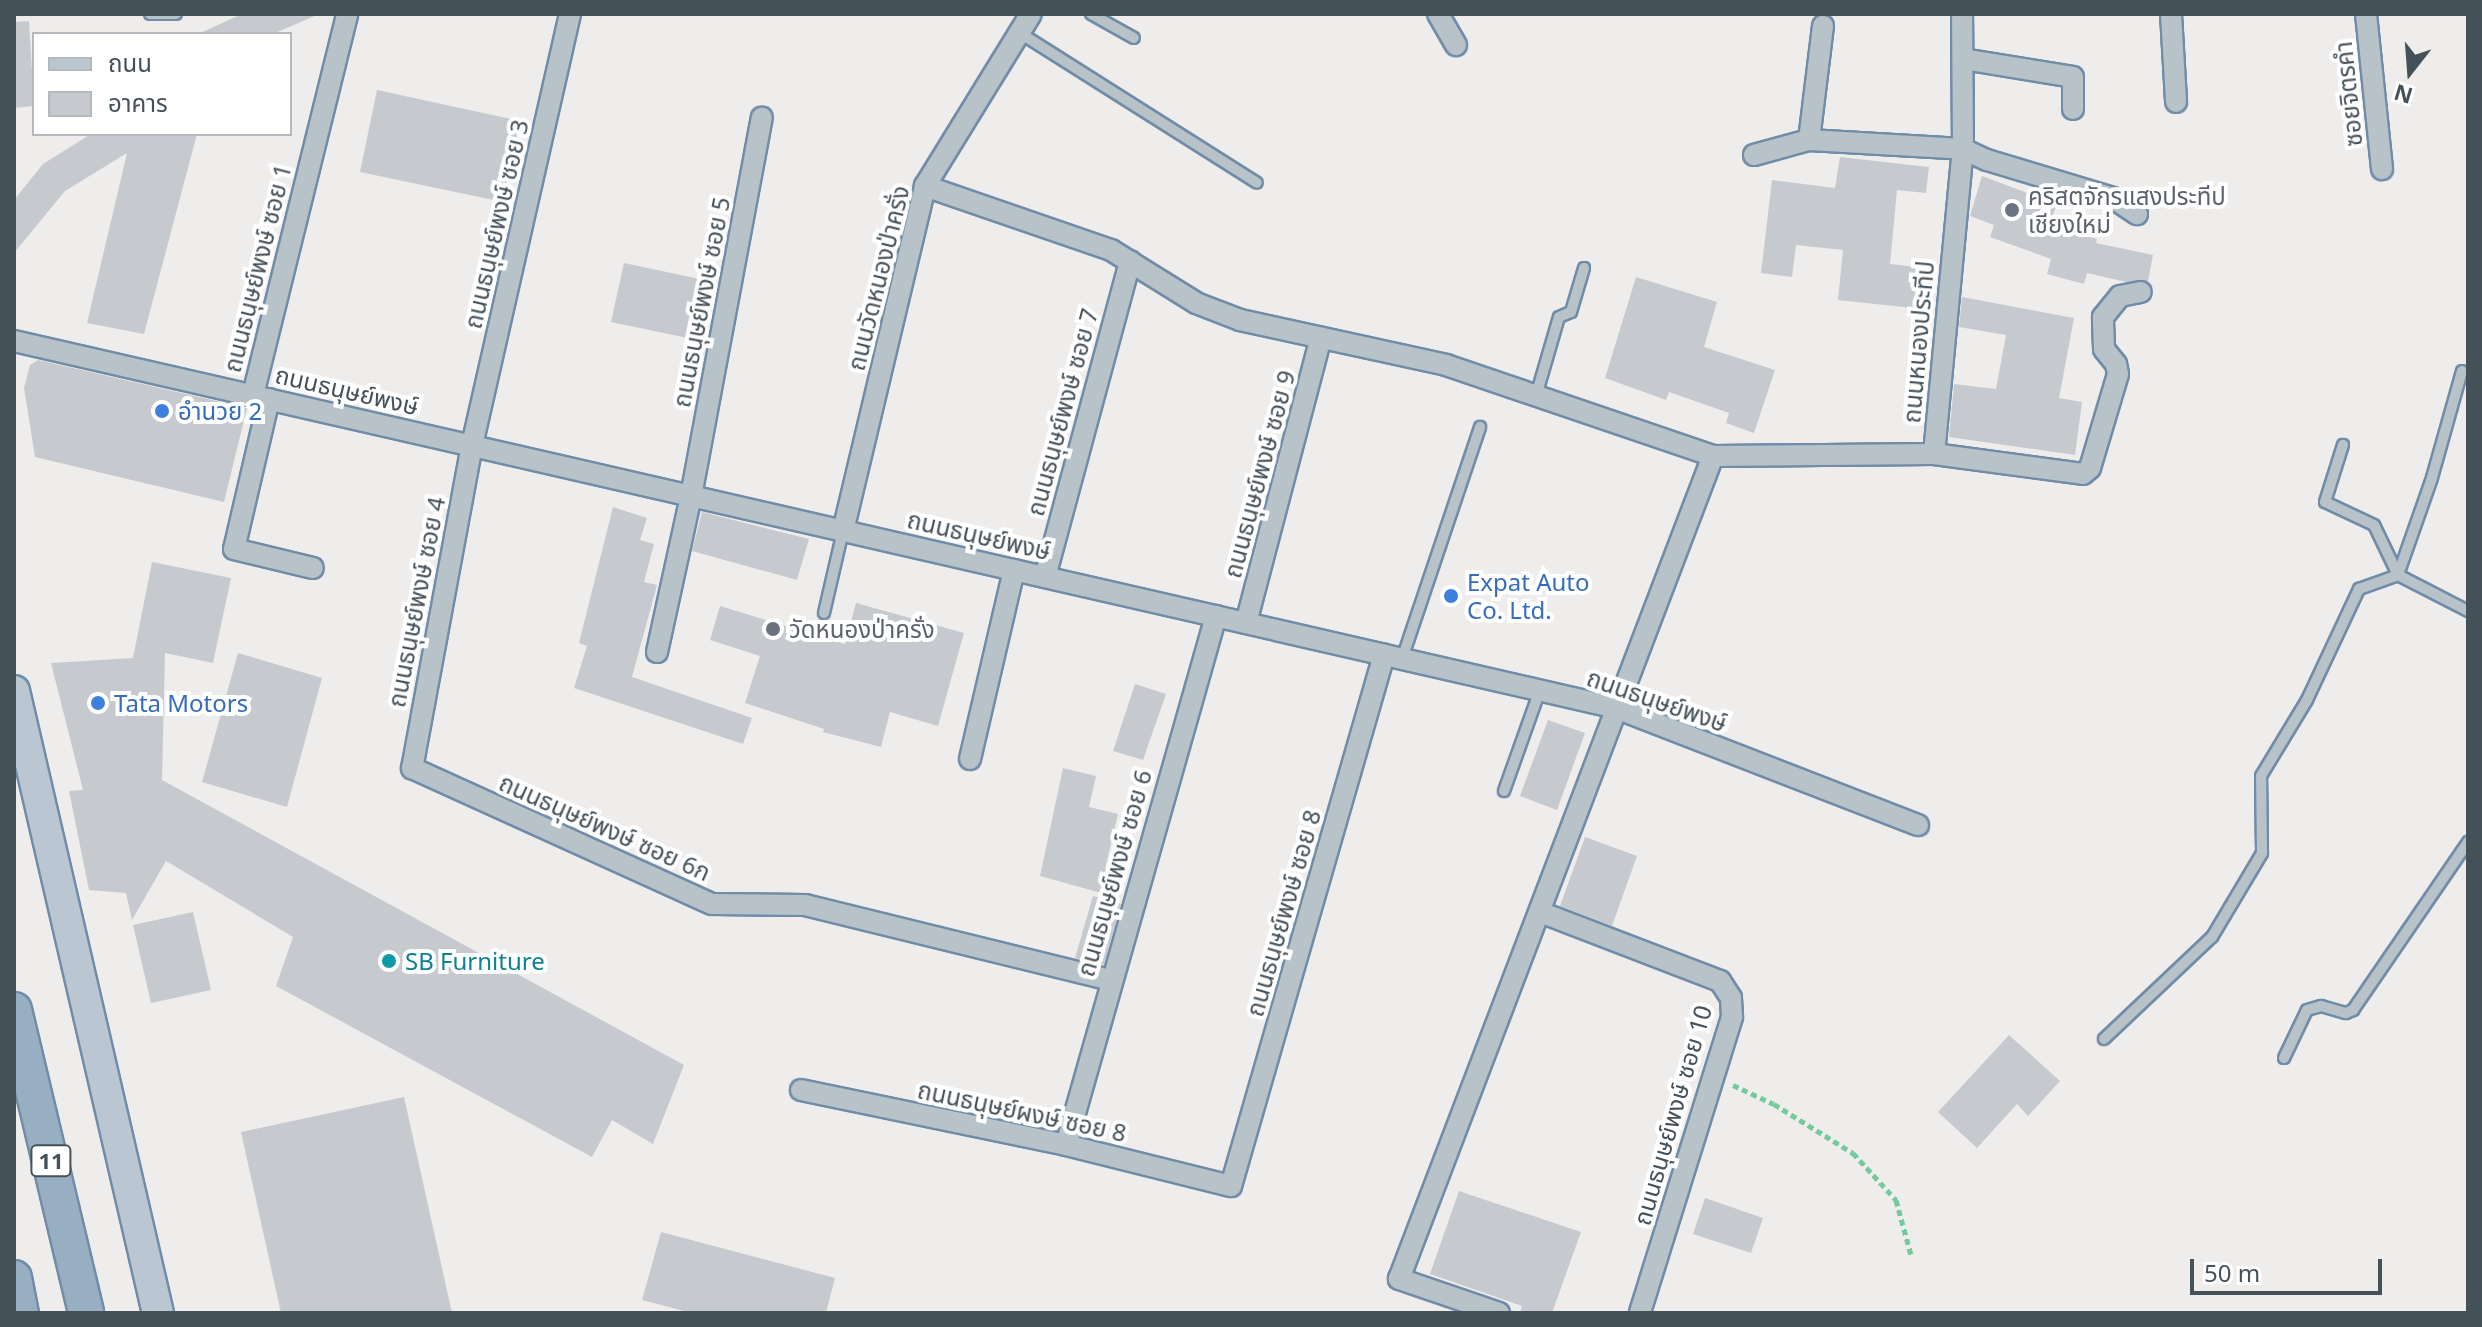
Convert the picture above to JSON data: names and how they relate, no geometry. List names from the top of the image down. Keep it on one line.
{"streets":{"highway":["11"],"street":["ซอยจิตรคำ","ถนนธนุษย์พงษ์ ซอย 3","ถนนธนุษย์พงษ์ ซอย 1","ถนนวัดหนองป่าครั่ง","ถนนธนุษย์พงษ์ ซอย 5","ถนนหนองประทีป","ถนนธนุษย์พงษ์","ถนนธนุษย์พงษ์ ซอย 7","ถนนธนุษย์พงษ์ ซอย 9","ถนนธนุษย์พงษ์ ซอย 4","ถนนธนุษย์พงษ์ ซอย 6ก","ถนนธนุษย์พงษ์ ซอย 6","ถนนธนุษย์พงษ์ ซอย 8","ถนนธนุษย์ผงษ์ ซอย 8","ถนนธนุษย์พงษ์ ซอย 10"]},"crossings":[["ถนนธนุษย์พงษ์ ซอย 3","ถนนธนุษย์พงษ์"],["ถนนธนุษย์พงษ์ ซอย 3","ถนนธนุษย์พงษ์ ซอย 4"],["ถนนธนุษย์พงษ์ ซอย 1","ถนนธนุษย์พงษ์"],["ถนนวัดหนองป่าครั่ง","ถนนหนองประทีป"],["ถนนวัดหนองป่าครั่ง","ถนนธนุษย์พงษ์"],["ถนนธนุษย์พงษ์ ซอย 5","ถนนธนุษย์พงษ์"],["ถนนหนองประทีป","ถนนธนุษย์พงษ์ ซอย 7"],["ถนนหนองประทีป","ถนนธนุษย์พงษ์ ซอย 9"],["ถนนธนุษย์พงษ์","ถนนธนุษย์พงษ์ ซอย 7"],["ถนนธนุษย์พงษ์","ถนนธนุษย์พงษ์ ซอย 9"],["ถนนธนุษย์พงษ์","ถนนธนุษย์พงษ์ ซอย 4"],["ถนนธนุษย์พงษ์","ถนนธนุษย์พงษ์ ซอย 6"],["ถนนธนุษย์พงษ์","ถนนธนุษย์พงษ์ ซอย 8"],["ถนนธนุษย์พงษ์ ซอย 4","ถนนธนุษย์พงษ์ ซอย 6ก"],["ถนนธนุษย์พงษ์ ซอย 6ก","ถนนธนุษย์พงษ์ ซอย 6"],["ถนนธนุษย์พงษ์ ซอย 6","ถนนธนุษย์ผงษ์ ซอย 8"],["ถนนธนุษย์พงษ์ ซอย 8","ถนนธนุษย์ผงษ์ ซอย 8"]],"places":["คริสตจักรแสงประทีป เชียงใหม่","อำนวย 2","Expat Auto Co. Ltd.","วัดหนองป่าครั่ง","Tata Motors","SB Furniture"],"legend":["ถนน","อาคาร"],"scale_bar":"50 m","north":"bottom"}
